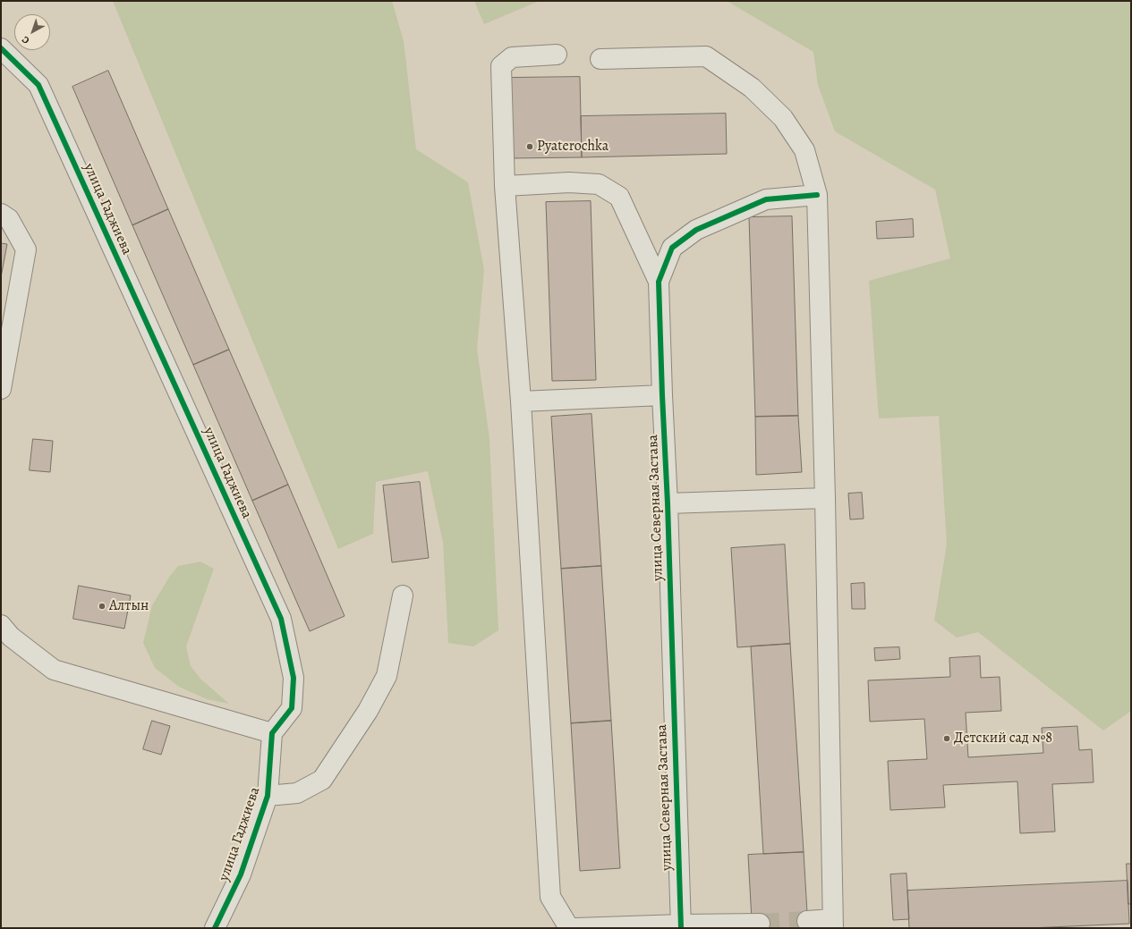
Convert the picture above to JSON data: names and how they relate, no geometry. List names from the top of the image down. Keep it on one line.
{"streets":{"street":["улица Гаджиева","улица Северная Застава"]},"places":["Pyaterochka","Алтын","Детский сад №8"],"north":"bottom left"}
